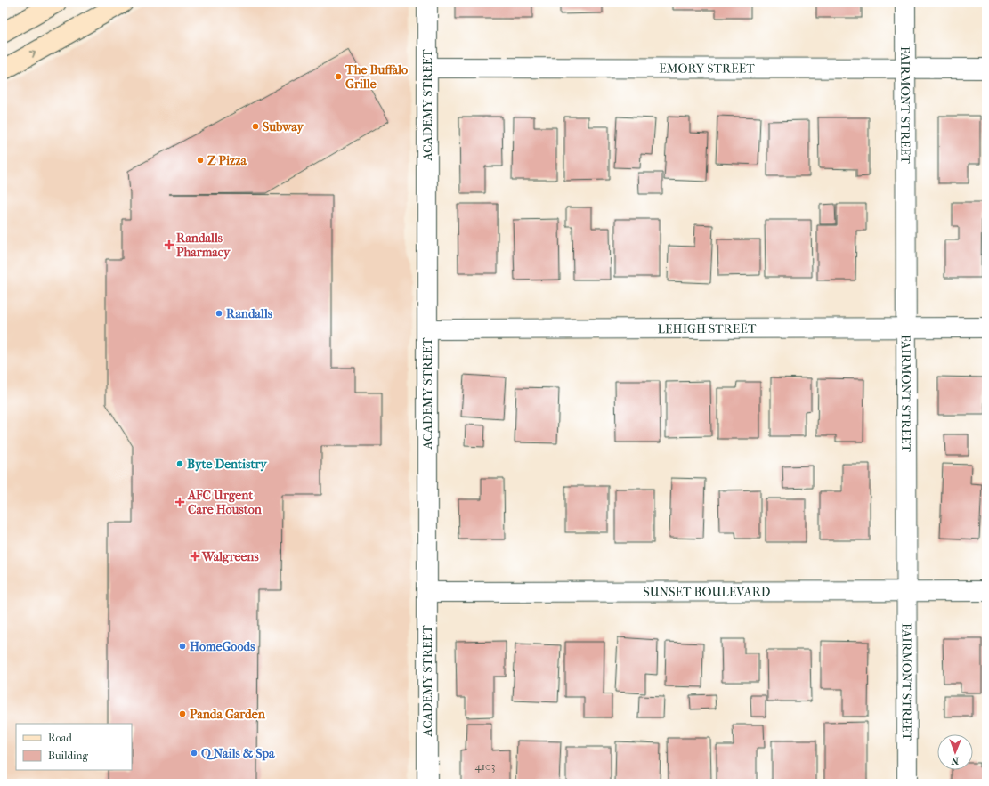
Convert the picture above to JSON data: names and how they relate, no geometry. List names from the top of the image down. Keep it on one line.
{"streets":{"street":["EMORY STREET","ACADEMY STREET","FAIRMONT STREET","LEHIGH STREET","SUNSET BOULEVARD"]},"crossings":[["EMORY STREET","ACADEMY STREET"],["EMORY STREET","FAIRMONT STREET"],["ACADEMY STREET","LEHIGH STREET"],["ACADEMY STREET","SUNSET BOULEVARD"],["FAIRMONT STREET","LEHIGH STREET"],["FAIRMONT STREET","SUNSET BOULEVARD"]],"places":{"other":["The Buffalo Grille","Subway","Z Pizza","Randalls","Byte Dentistry","HomeGoods","Panda Garden","Q Nails & Spa"],"health":["Randalls Pharmacy","AFC Urgent Care Houston","Walgreens"]},"house_numbers":["4103"],"legend":["Road","Building"],"north":"bottom"}
